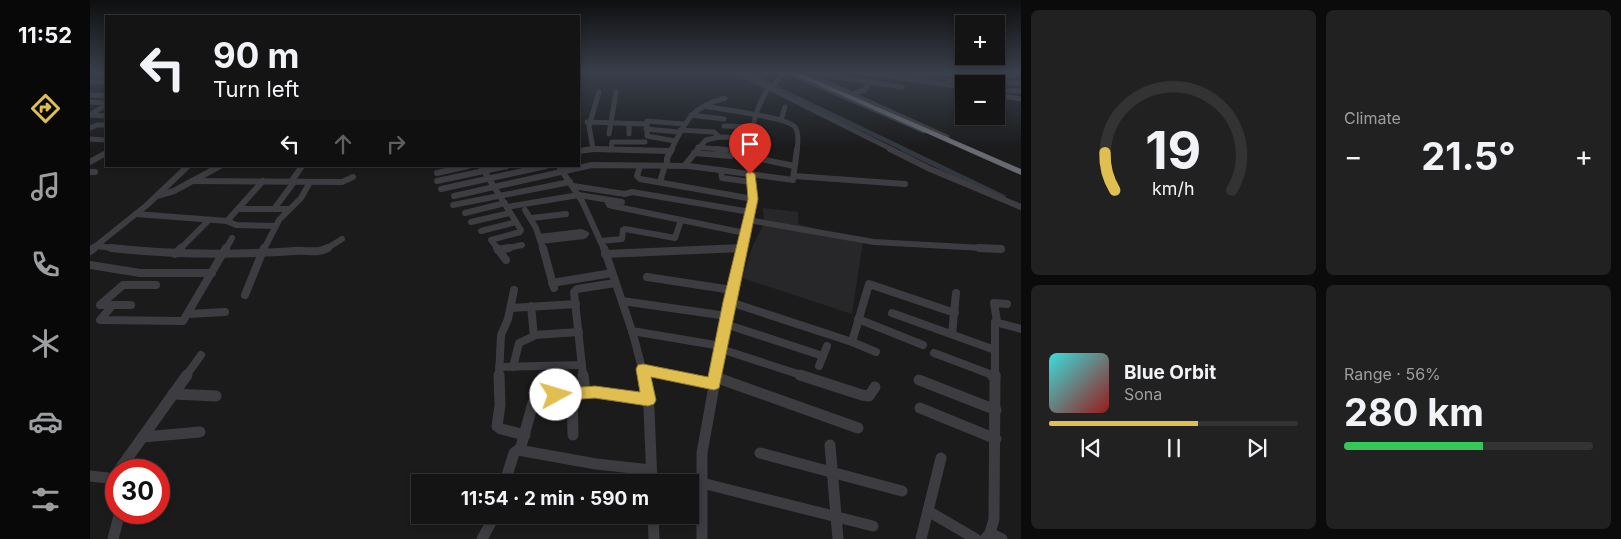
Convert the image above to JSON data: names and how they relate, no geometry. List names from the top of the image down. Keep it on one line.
{"page":{"tabs":"11:52","tile":["Climate",["Range · 56%","280 km"]],"map_buttons":["+","−"],"turn":["90 m","Turn left"],"heat":["−","21.5°","+"],"song":["Blue Orbit","Sona"],"limit":"30","trip":"11:54 · 2 min · 590 m","gauge":["19","km/h"]}}
